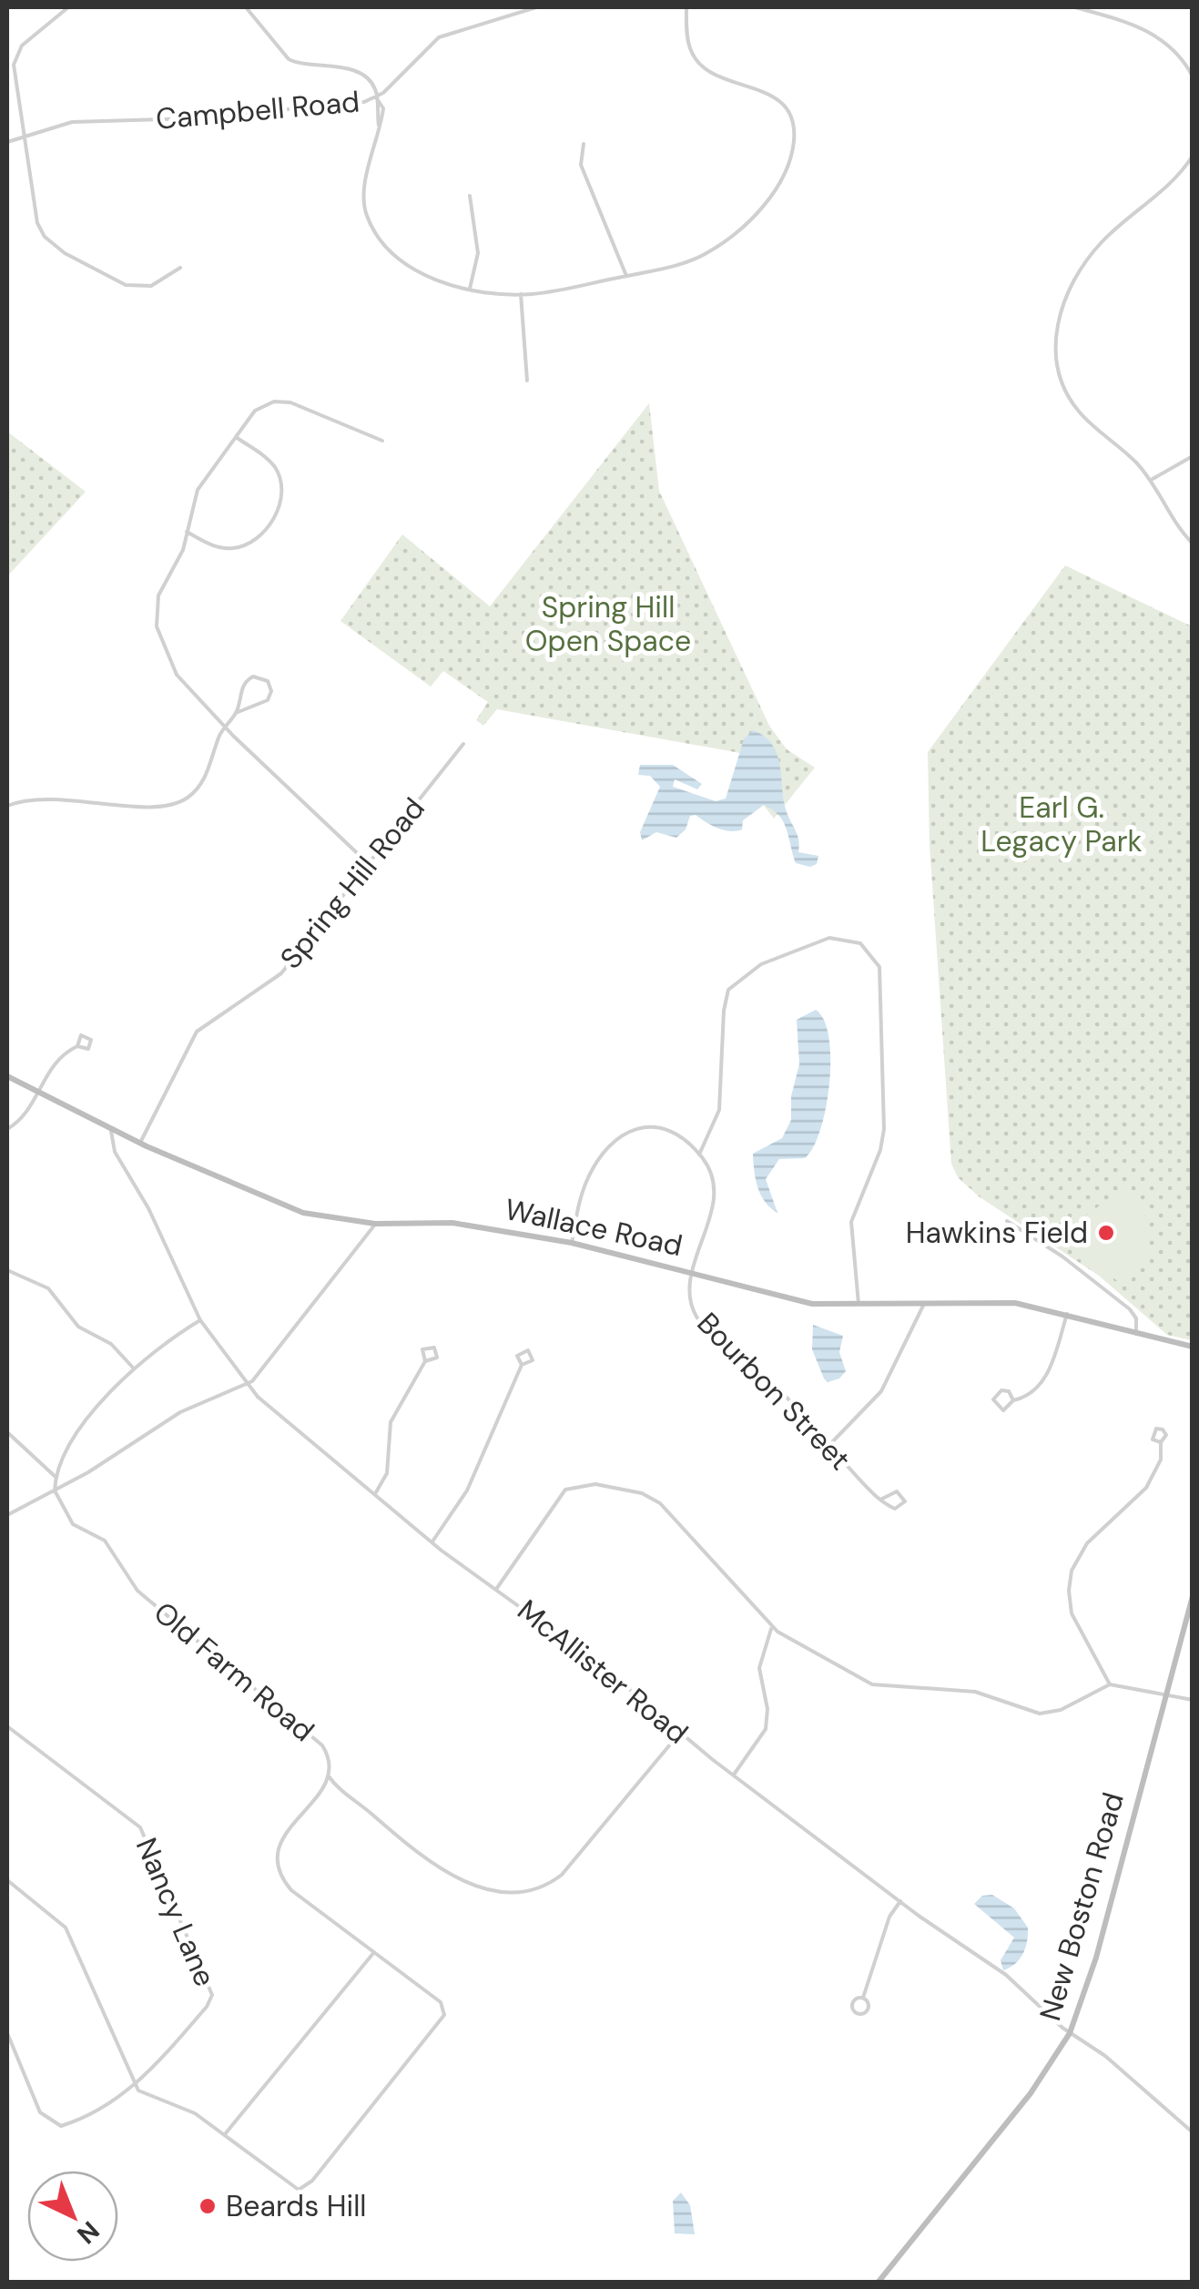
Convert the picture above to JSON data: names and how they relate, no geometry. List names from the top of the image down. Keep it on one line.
{"streets":{"street":["Campbell Road","Spring Hill Road","Wallace Road","Bourbon Street","Old Farm Road","McAllister Road","New Boston Road","Nancy Lane"]},"crossings":[["Spring Hill Road","Wallace Road"],["Wallace Road","Bourbon Street"],["Wallace Road","McAllister Road"],["McAllister Road","New Boston Road"]],"parks":["Spring Hill Open Space","Earl G. Legacy Park"],"places":["Hawkins Field","Beards Hill"],"north":"bottom right"}
